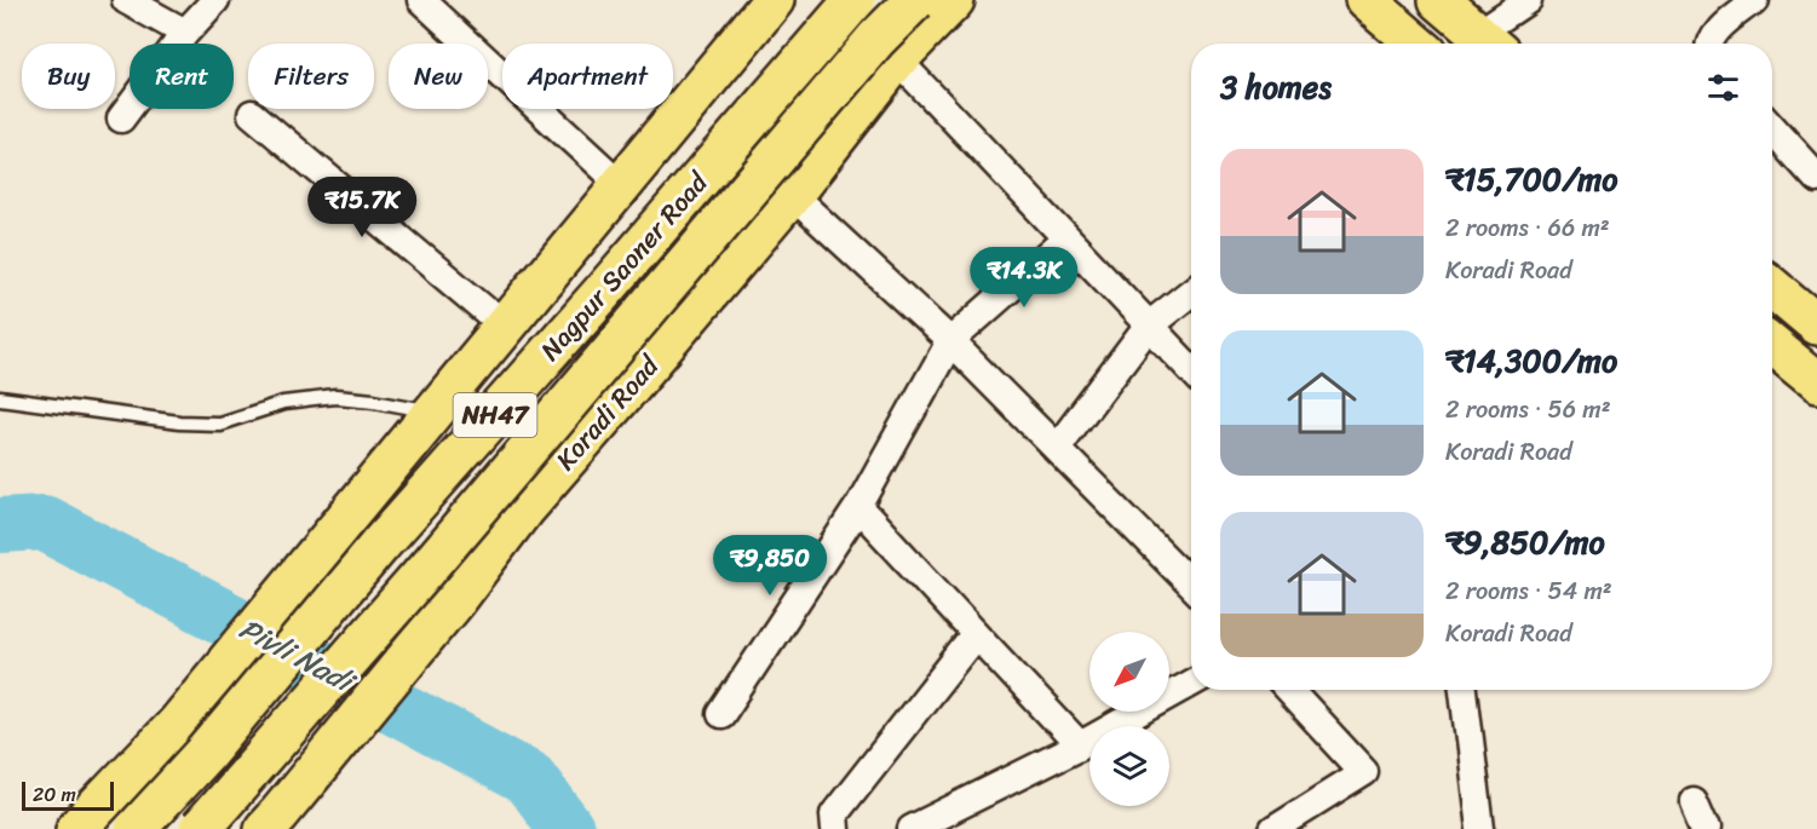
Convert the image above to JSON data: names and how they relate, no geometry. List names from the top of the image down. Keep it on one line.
{"streets":{"main road":["Nagpur Saoner Road","Koradi Road","NH47"]},"water":["Pivli Nadi"],"scale_bar":"20 m","north":"bottom left","page":{"chip":["Buy","Rent","Filters","New","Apartment"],"heading":"3 homes","list":[{"name":"₹15,700/mo","note":"2 rooms · 66 m² · Koradi Road"},{"name":"₹14,300/mo","note":"2 rooms · 56 m² · Koradi Road"},{"name":"₹9,850/mo","note":"2 rooms · 54 m² · Koradi Road"}],"price":["₹15.7K","₹14.3K","₹9,850"],"scale":"20 m"}}
